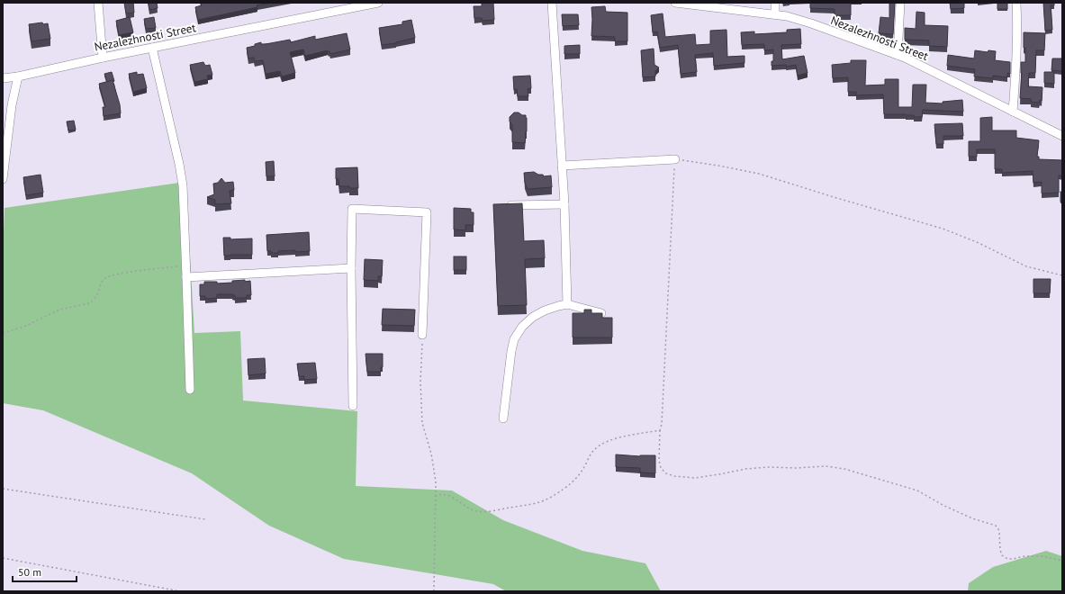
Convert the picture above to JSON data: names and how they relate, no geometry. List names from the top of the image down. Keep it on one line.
{"streets":{"street":["Nezalezhnosti Street"]},"scale_bar":"50 m"}
